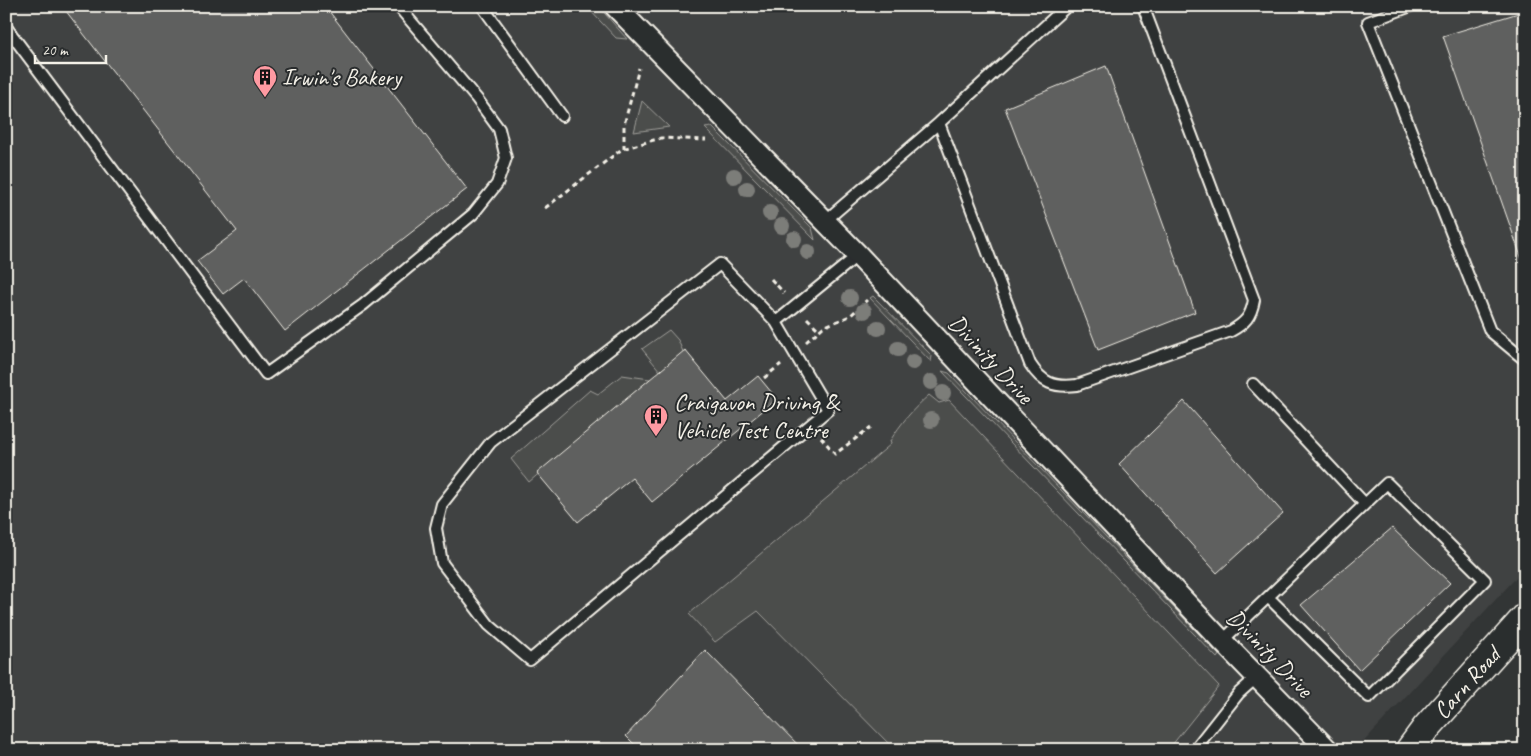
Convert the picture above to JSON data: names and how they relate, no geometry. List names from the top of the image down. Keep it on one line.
{"streets":{"main road":["Carn Road"],"street":["Divinity Drive"]},"places":{"building":["Irwin's Bakery","Craigavon Driving & Vehicle Test Centre"]},"scale_bar":"20 m"}
